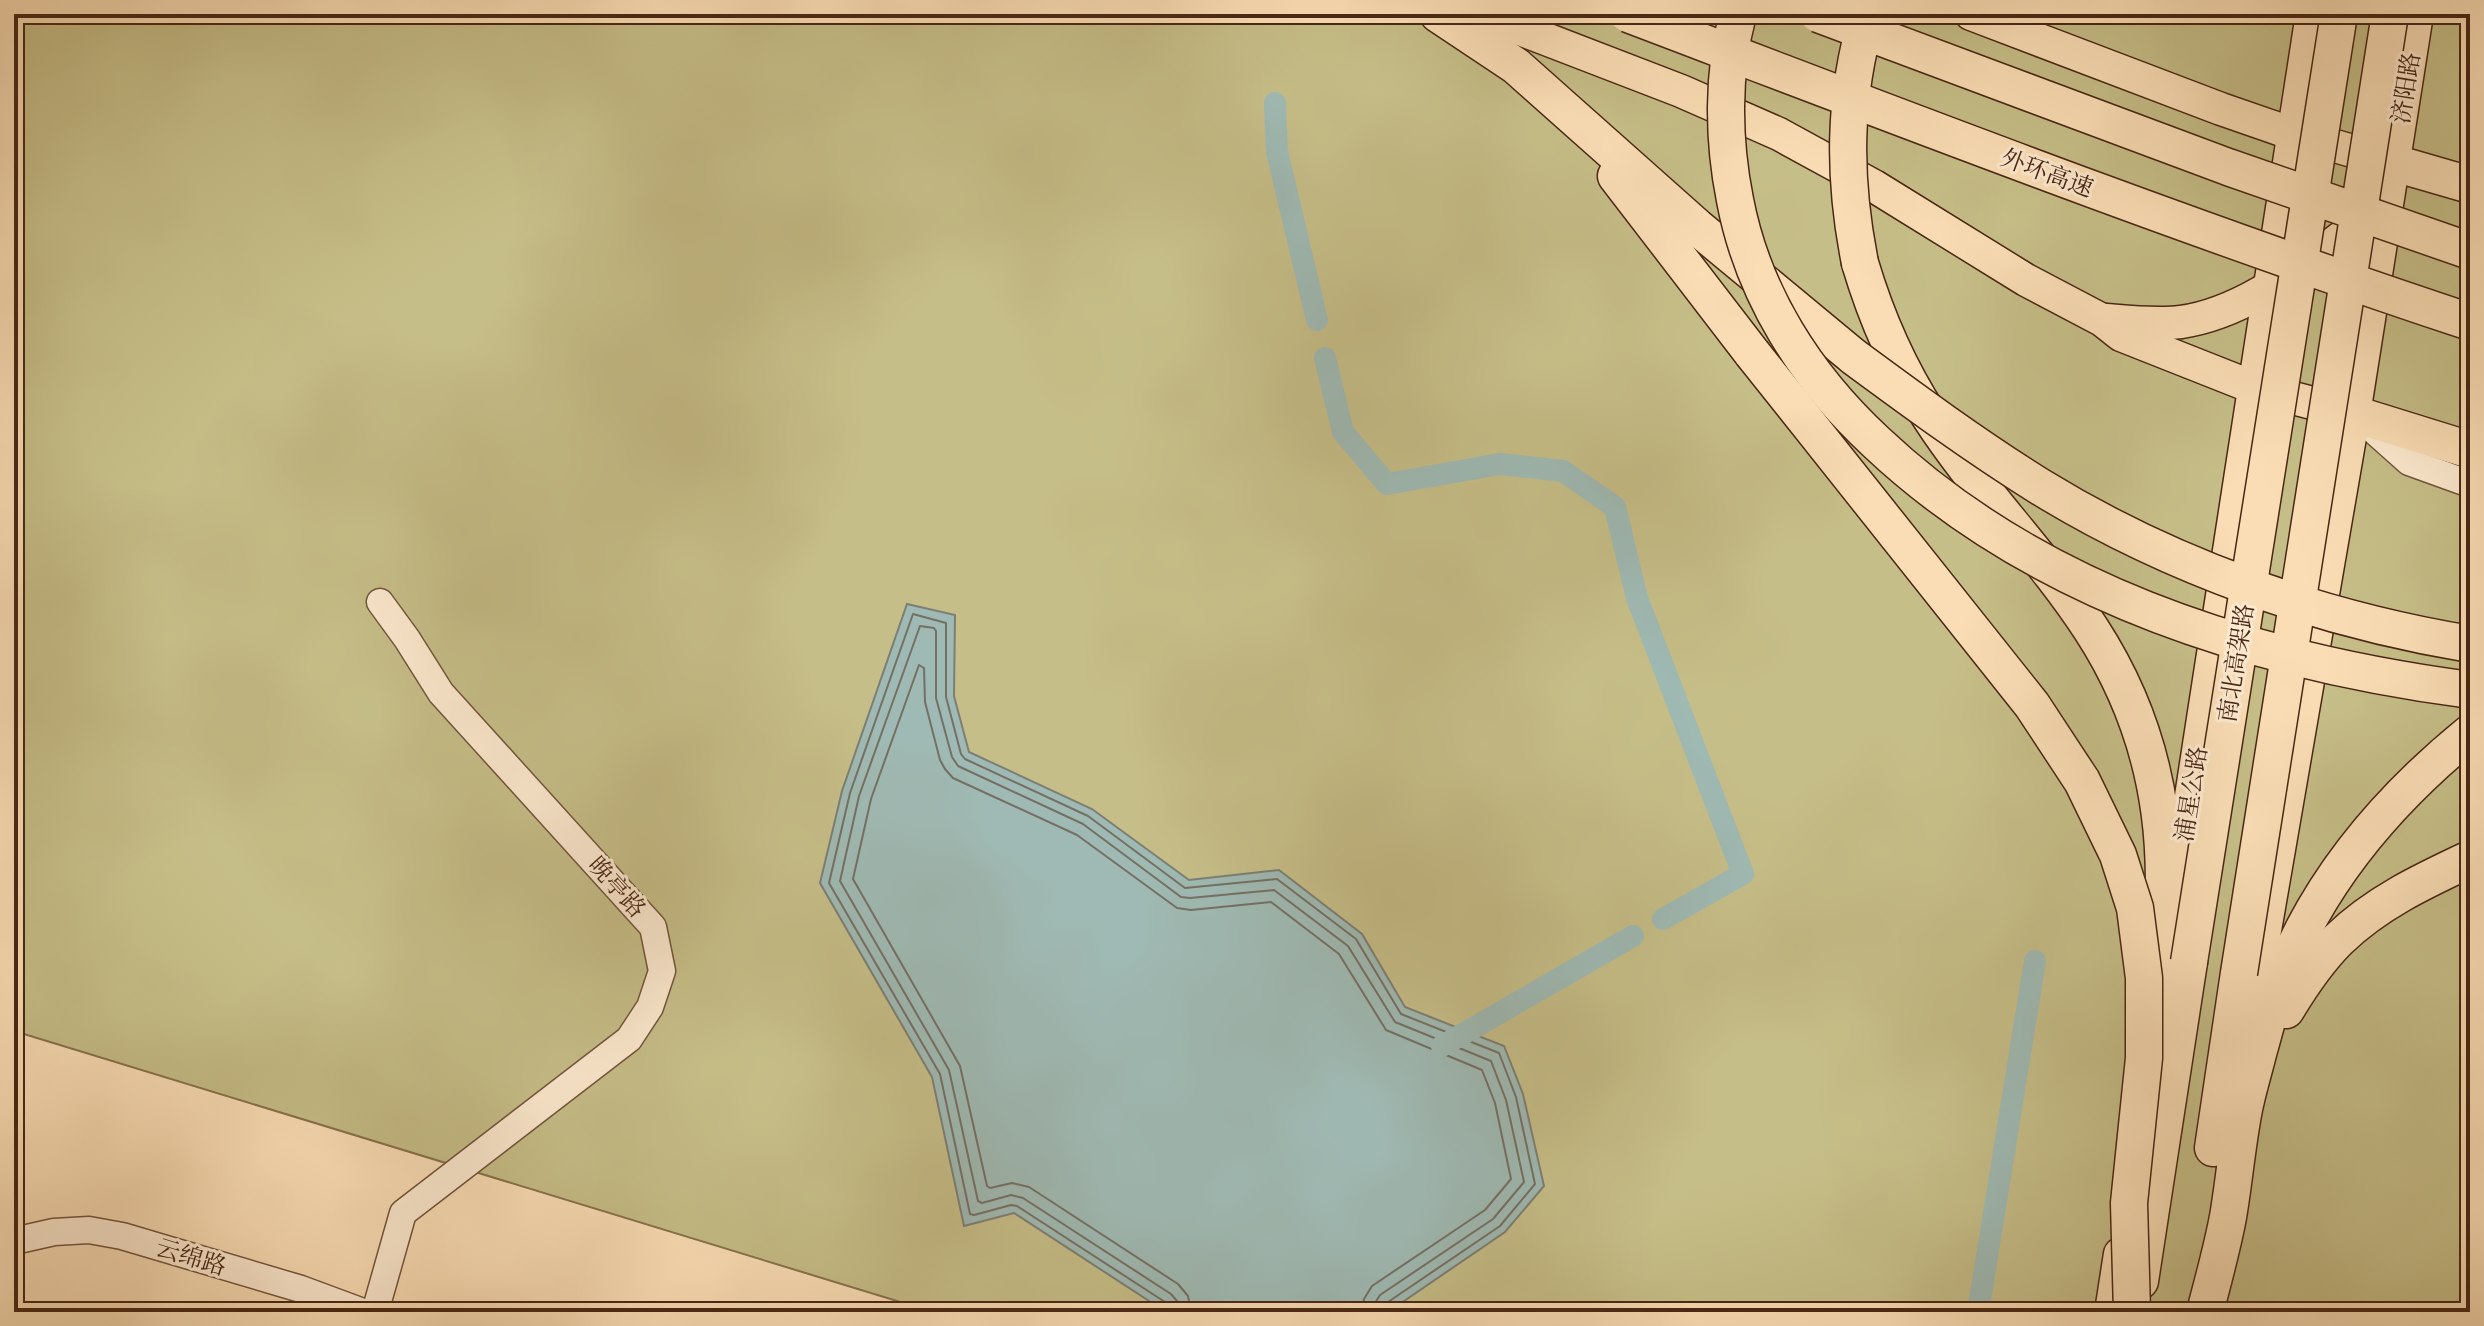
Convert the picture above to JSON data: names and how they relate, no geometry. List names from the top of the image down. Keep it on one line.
{"streets":{"highway":["外环高速","南北高架路"],"main road":["济阳路","浦星公路"],"street":["晚亭路","云绵路"]}}
